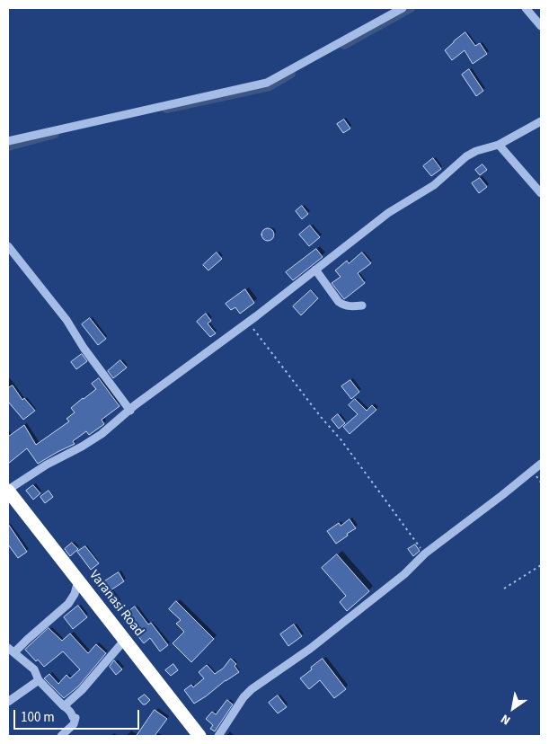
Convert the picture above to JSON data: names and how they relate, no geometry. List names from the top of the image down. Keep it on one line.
{"streets":{"highway":["Varanasi Road"]},"scale_bar":"100 m","north":"bottom left"}
